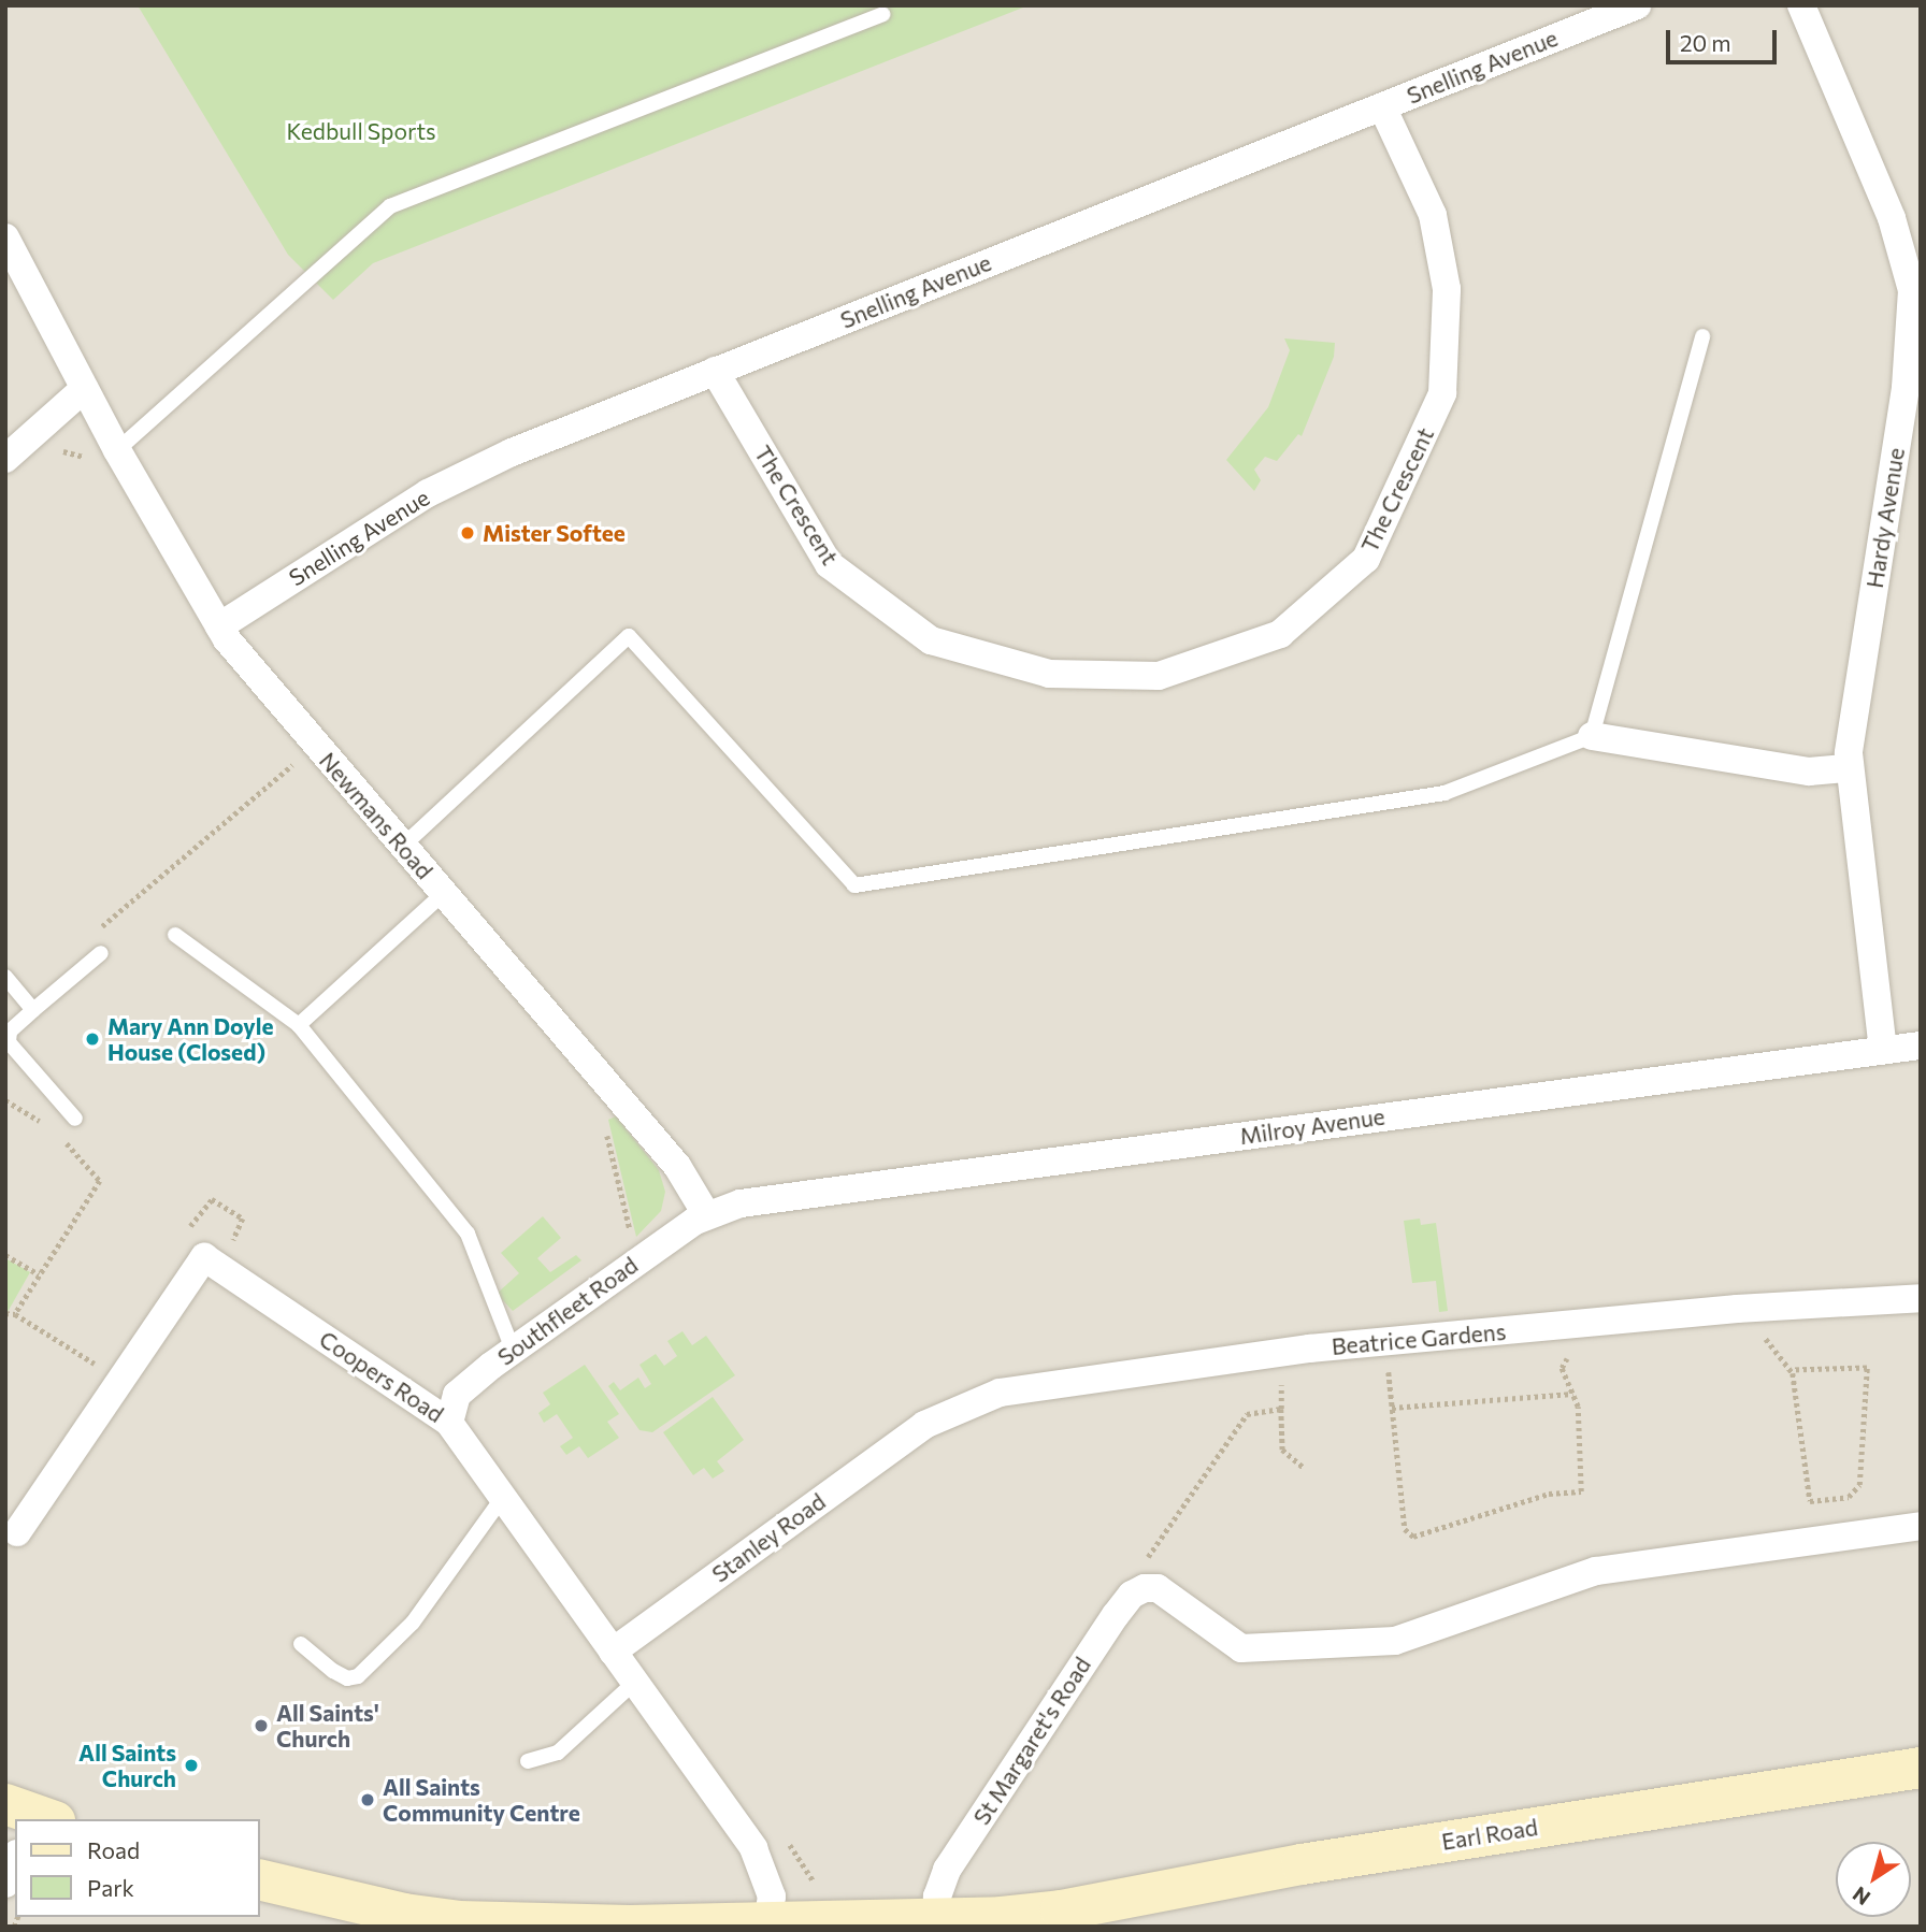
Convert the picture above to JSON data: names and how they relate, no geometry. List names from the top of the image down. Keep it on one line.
{"streets":{"street":["Snelling Avenue","The Crescent","Hardy Avenue","Newmans Road","Milroy Avenue","Southfleet Road","Beatrice Gardens","Coopers Road","Stanley Road","St Margaret's Road","Earl Road"]},"crossings":[["Snelling Avenue","The Crescent"],["Snelling Avenue","Newmans Road"],["Hardy Avenue","Milroy Avenue"],["Newmans Road","Milroy Avenue"],["Newmans Road","Southfleet Road"],["Milroy Avenue","Southfleet Road"],["Southfleet Road","Coopers Road"],["Beatrice Gardens","Stanley Road"],["Coopers Road","Stanley Road"],["Coopers Road","Earl Road"],["St Margaret's Road","Earl Road"]],"parks":["Kedbull Sports"],"places":["Mister Softee","Mary Ann Doyle House (Closed)","All Saints' Church","All Saints Church","All Saints Community Centre"],"legend":["Road","Park"],"scale_bar":"20 m","north":"bottom left"}
